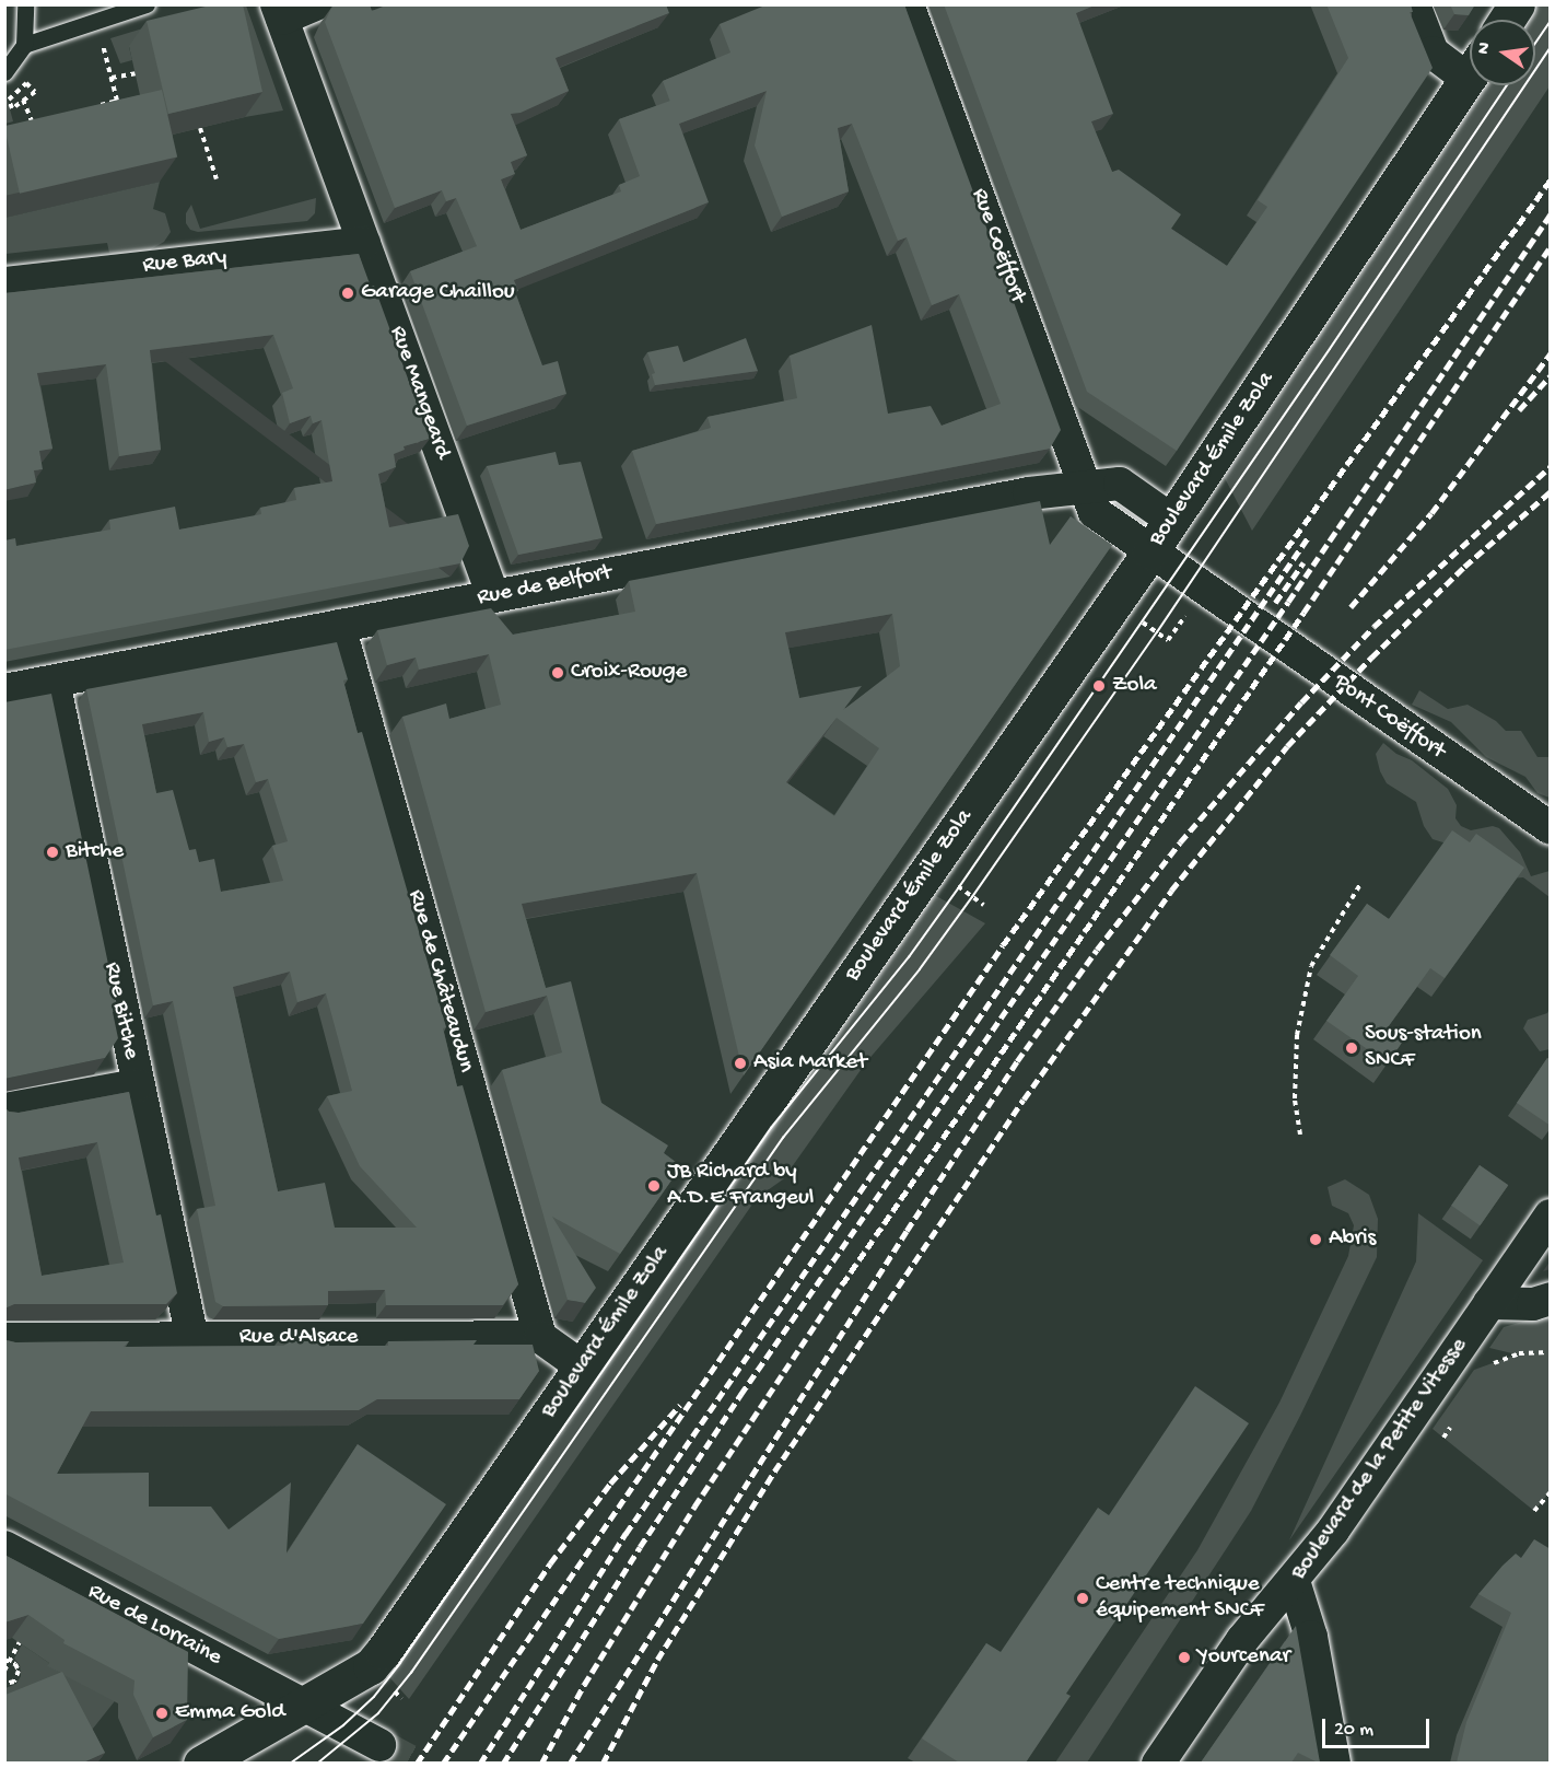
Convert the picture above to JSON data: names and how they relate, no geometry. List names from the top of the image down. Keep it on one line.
{"streets":{"main road":["Boulevard Émile Zola"],"street":["Rue Coëffort","Rue Bary","Rue Mangeard","Rue de Belfort","Pont Coëffort","Rue de Châteaudun","Rue Bitche","Rue d'Alsace","Boulevard de la Petite Vitesse","Rue de Lorraine"]},"crossings":[["Rue Coëffort","Boulevard Émile Zola"],["Rue Coëffort","Rue de Belfort"],["Rue Coëffort","Pont Coëffort"],["Rue Bary","Rue Mangeard"],["Rue Mangeard","Rue de Belfort"],["Boulevard Émile Zola","Rue de Belfort"],["Boulevard Émile Zola","Pont Coëffort"],["Boulevard Émile Zola","Rue de Lorraine"],["Rue de Belfort","Rue de Châteaudun"],["Rue de Belfort","Rue Bitche"],["Rue de Châteaudun","Rue d'Alsace"],["Rue Bitche","Rue d'Alsace"]],"places":["Garage Chaillou","Croix-Rouge","Zola","Bitche","Sous-station SNCF","Asia Market","JB Richard by A.D.E Frangeul","Abris","Centre technique équipement SNCF","Yourcenar","Emma Gold"],"scale_bar":"20 m","north":"left"}
